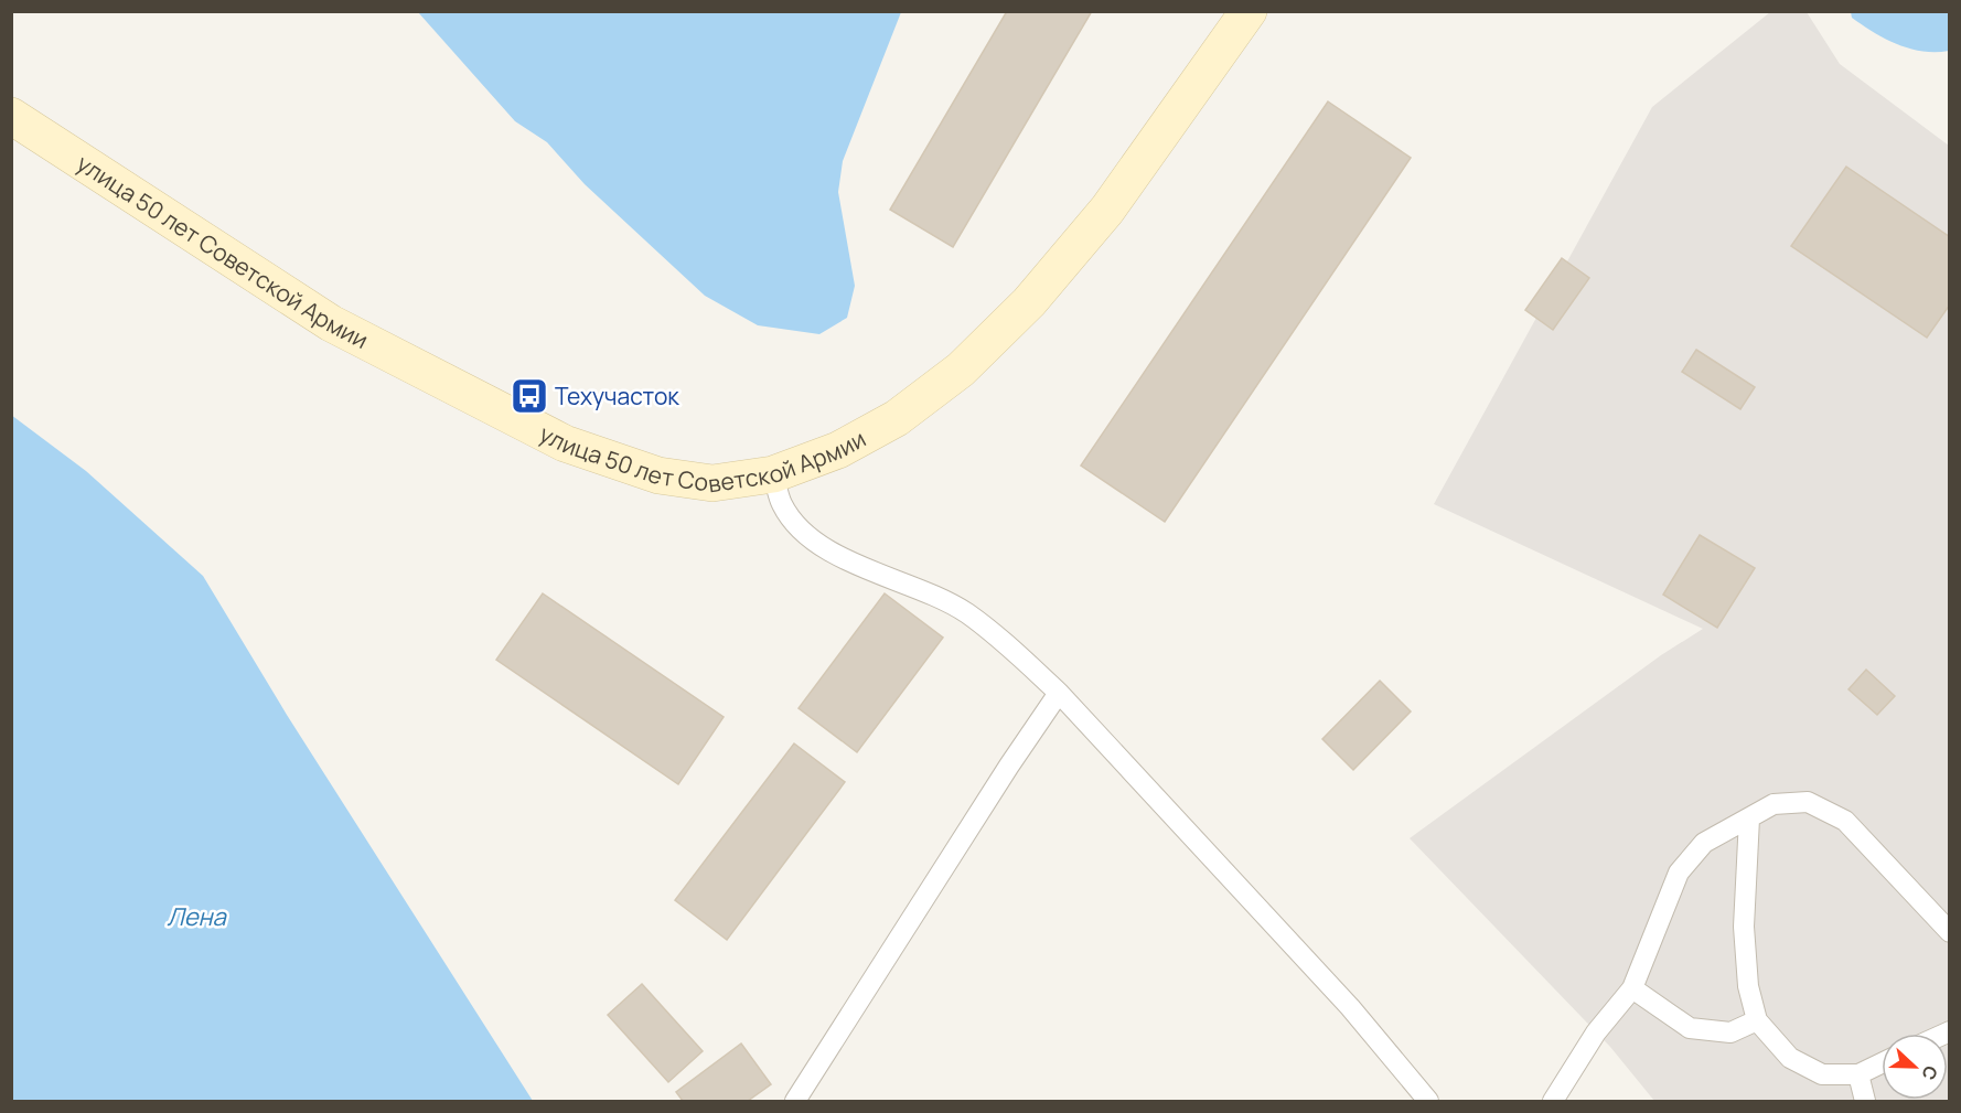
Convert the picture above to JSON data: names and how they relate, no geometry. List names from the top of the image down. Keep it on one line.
{"streets":{"main road":["улица 50 лет Советской Армии"]},"water":["Лена"],"places":{"bus stop":["Техучасток"]},"north":"right"}
